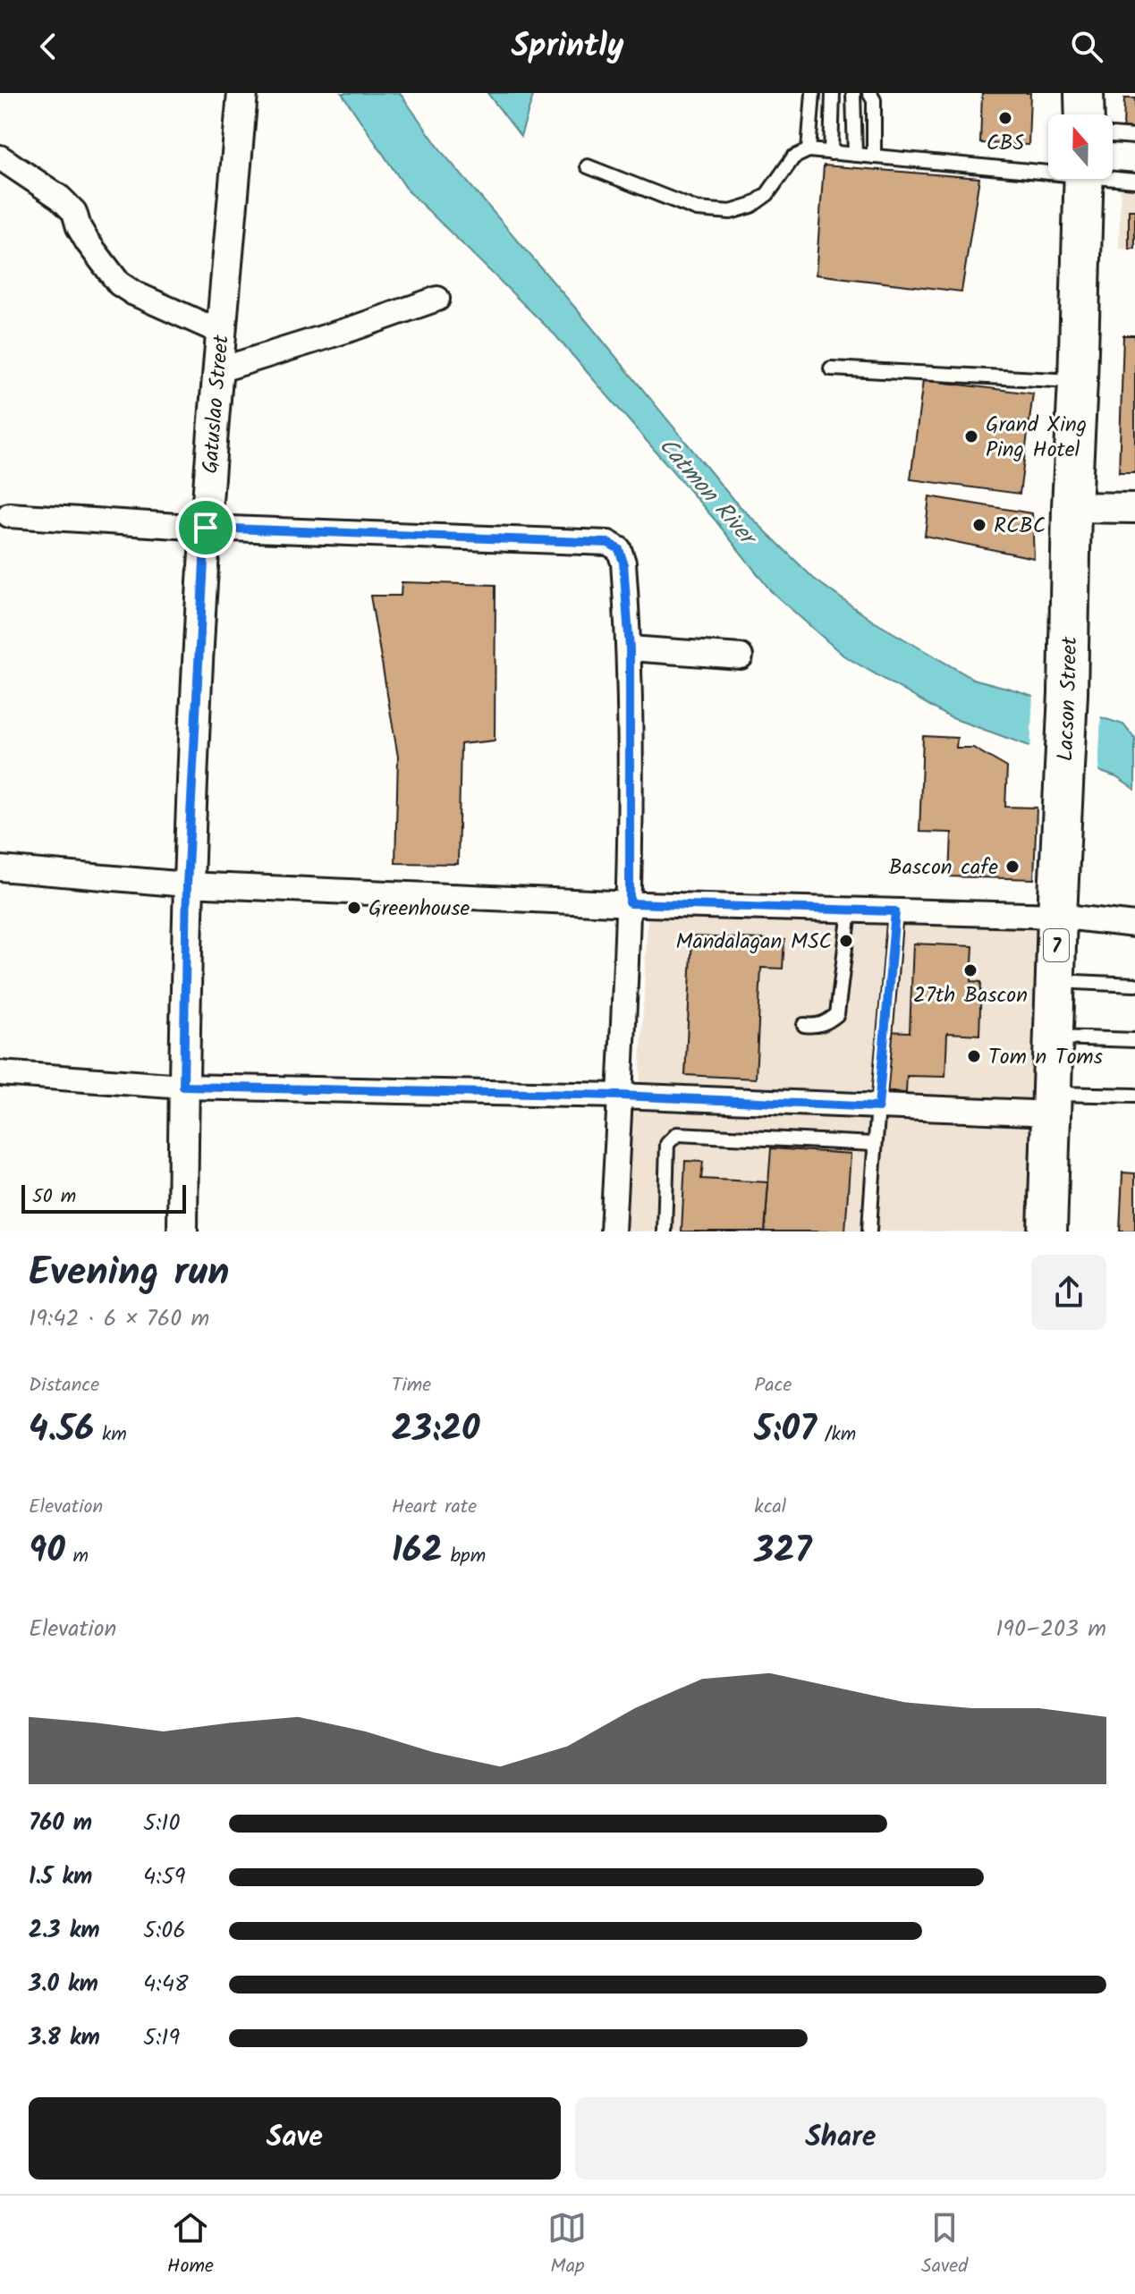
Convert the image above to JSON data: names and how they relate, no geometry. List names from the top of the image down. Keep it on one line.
{"streets":{"main road":["Lacson Street","7"],"street":["Gatuslao Street"]},"water":["Catmon River"],"places":["CBS","Grand Xing Ping Hotel","RCBC","Bascon cafe","Greenhouse","Mandalagan MSC","27th Bascon","Tom n Toms"],"scale_bar":"50 m","north":"top","page":{"header":"Sprintly","scale":"50 m","heading":["Evening run","19:42 · 6 × 760 m"],"stats":[["Distance","4.56 km"],["Time","23:20"],["Pace","5:07 /km"],["Elevation","90 m"],["Heart rate","162 bpm"],["kcal","327"]],"chart":["Elevation","190–203 m"],"list":[{"name":"760 m","note":"5:10"},{"name":"1.5 km","note":"4:59"},{"name":"2.3 km","note":"5:06"},{"name":"3.0 km","note":"4:48"},{"name":"3.8 km","note":"5:19"}],"buttons":["Save","Share"],"tabs":["Home","Map","Saved"]}}
